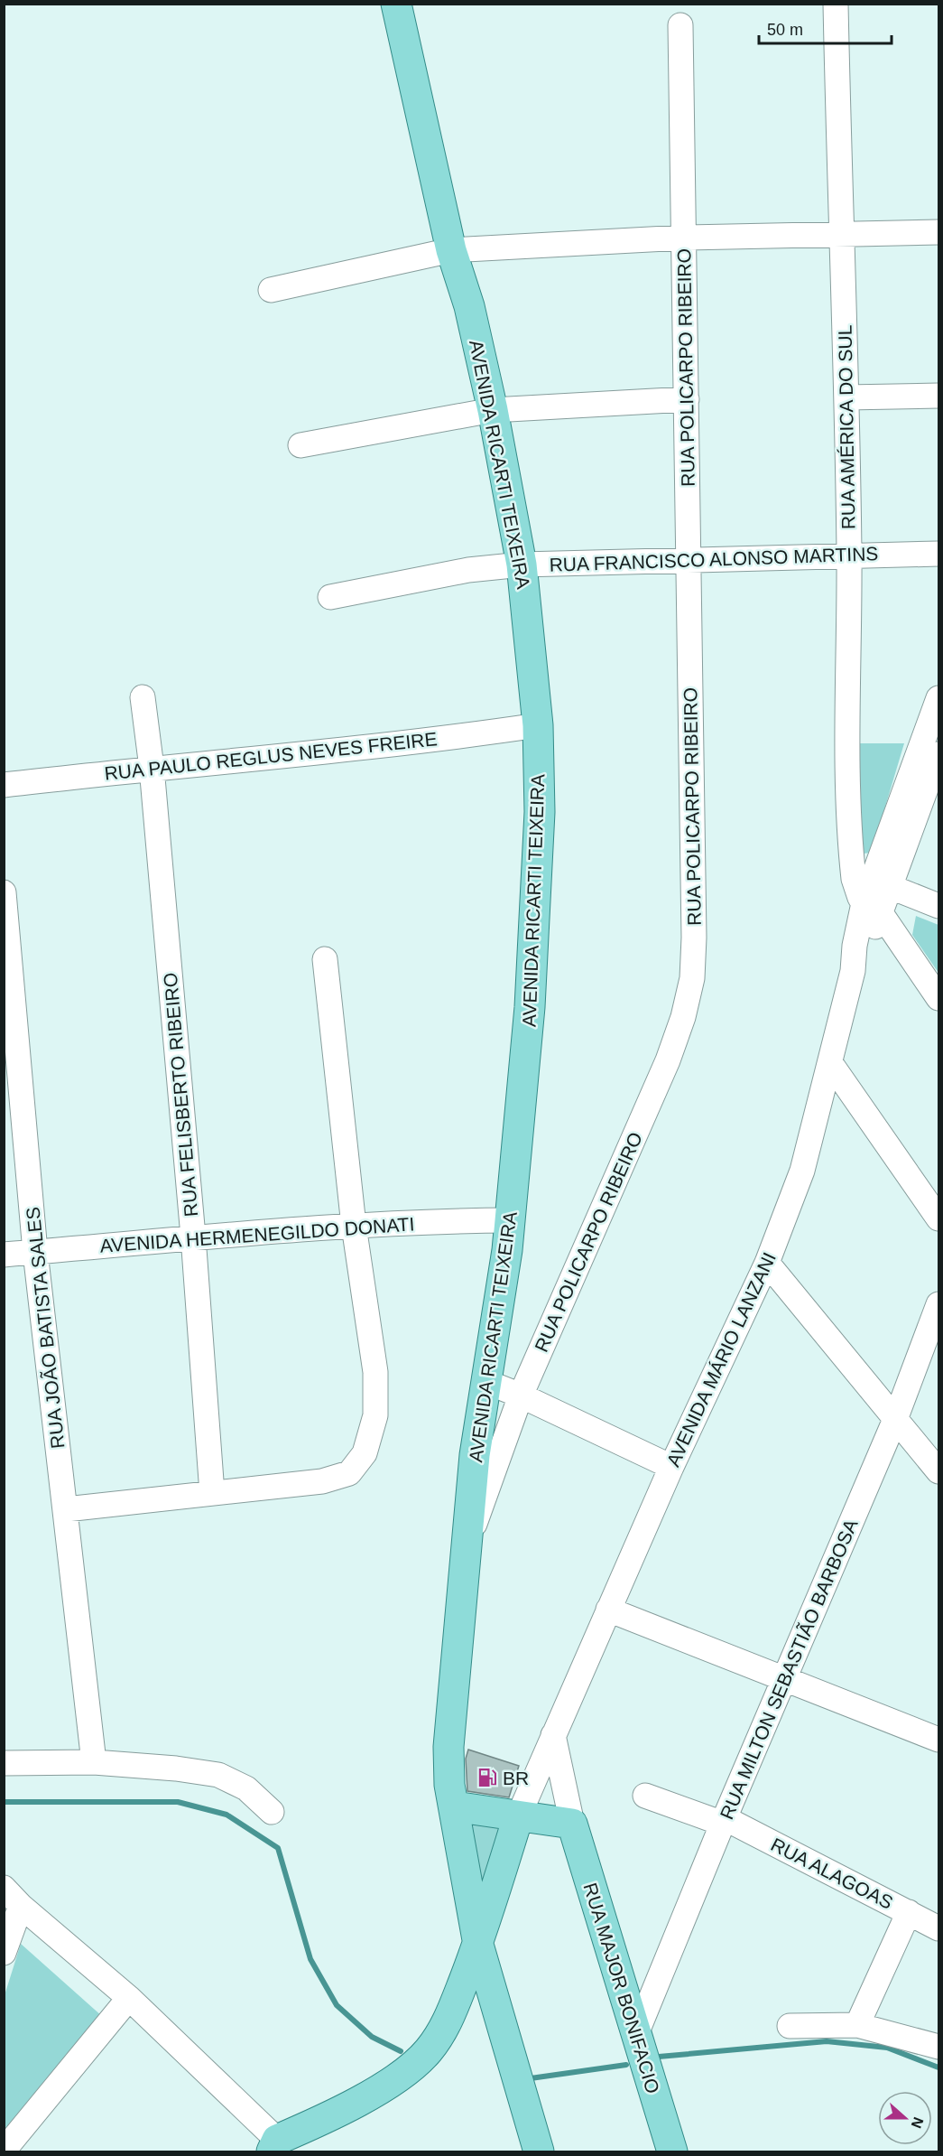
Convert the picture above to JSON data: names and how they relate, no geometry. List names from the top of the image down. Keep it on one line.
{"streets":{"main road":["AVENIDA RICARTI TEIXEIRA","RUA MAJOR BONIFACIO"],"street":["RUA POLICARPO RIBEIRO","RUA AMÉRICA DO SUL","RUA FRANCISCO ALONSO MARTINS","RUA PAULO REGLUS NEVES FREIRE","RUA FELISBERTO RIBEIRO","AVENIDA HERMENEGILDO DONATI","RUA JOÃO BATISTA SALES","AVENIDA MÁRIO LANZANI","RUA MILTON SEBASTIÃO BARBOSA","RUA ALAGOAS"]},"crossings":[["RUA POLICARPO RIBEIRO","AVENIDA RICARTI TEIXEIRA"],["RUA POLICARPO RIBEIRO","RUA FRANCISCO ALONSO MARTINS"],["RUA AMÉRICA DO SUL","RUA FRANCISCO ALONSO MARTINS"],["RUA AMÉRICA DO SUL","AVENIDA MÁRIO LANZANI"],["AVENIDA RICARTI TEIXEIRA","RUA FRANCISCO ALONSO MARTINS"],["AVENIDA RICARTI TEIXEIRA","RUA PAULO REGLUS NEVES FREIRE"],["AVENIDA RICARTI TEIXEIRA","AVENIDA HERMENEGILDO DONATI"],["RUA PAULO REGLUS NEVES FREIRE","RUA FELISBERTO RIBEIRO"],["RUA FELISBERTO RIBEIRO","AVENIDA HERMENEGILDO DONATI"],["AVENIDA HERMENEGILDO DONATI","RUA JOÃO BATISTA SALES"],["AVENIDA MÁRIO LANZANI","RUA MAJOR BONIFACIO"],["RUA MILTON SEBASTIÃO BARBOSA","RUA ALAGOAS"],["RUA MILTON SEBASTIÃO BARBOSA","RUA MAJOR BONIFACIO"]],"places":{"fuel station":["BR"]},"scale_bar":"50 m","north":"right"}
